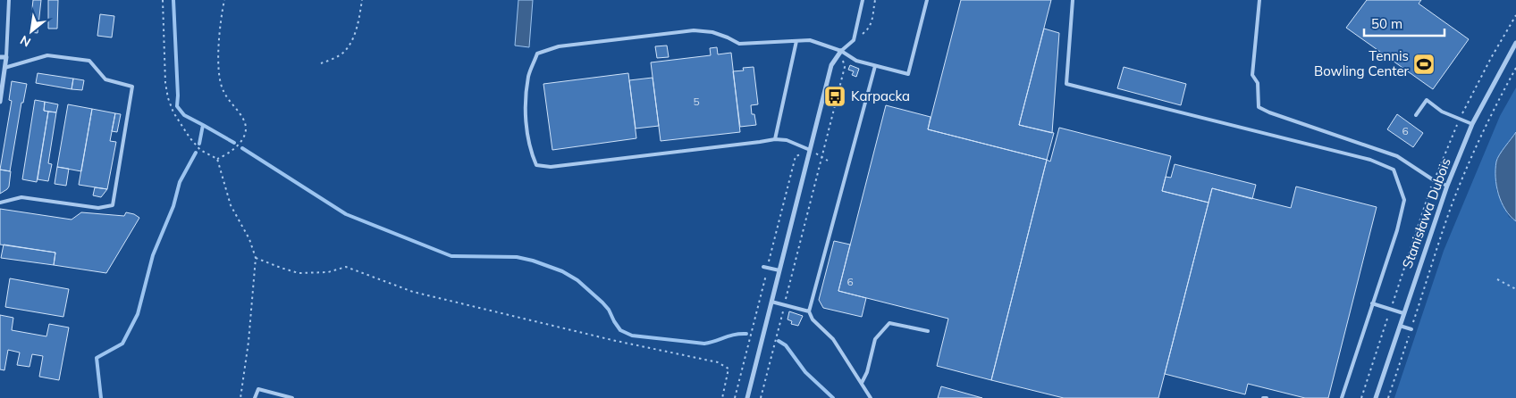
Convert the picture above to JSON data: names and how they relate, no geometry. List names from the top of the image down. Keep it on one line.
{"streets":{"street":["Stanisława Dubois"]},"places":{"sports":["Tennis Bowling Center"],"bus stop":["Karpacka"]},"house_numbers":["5","6","6"],"scale_bar":"50 m","north":"bottom left"}
